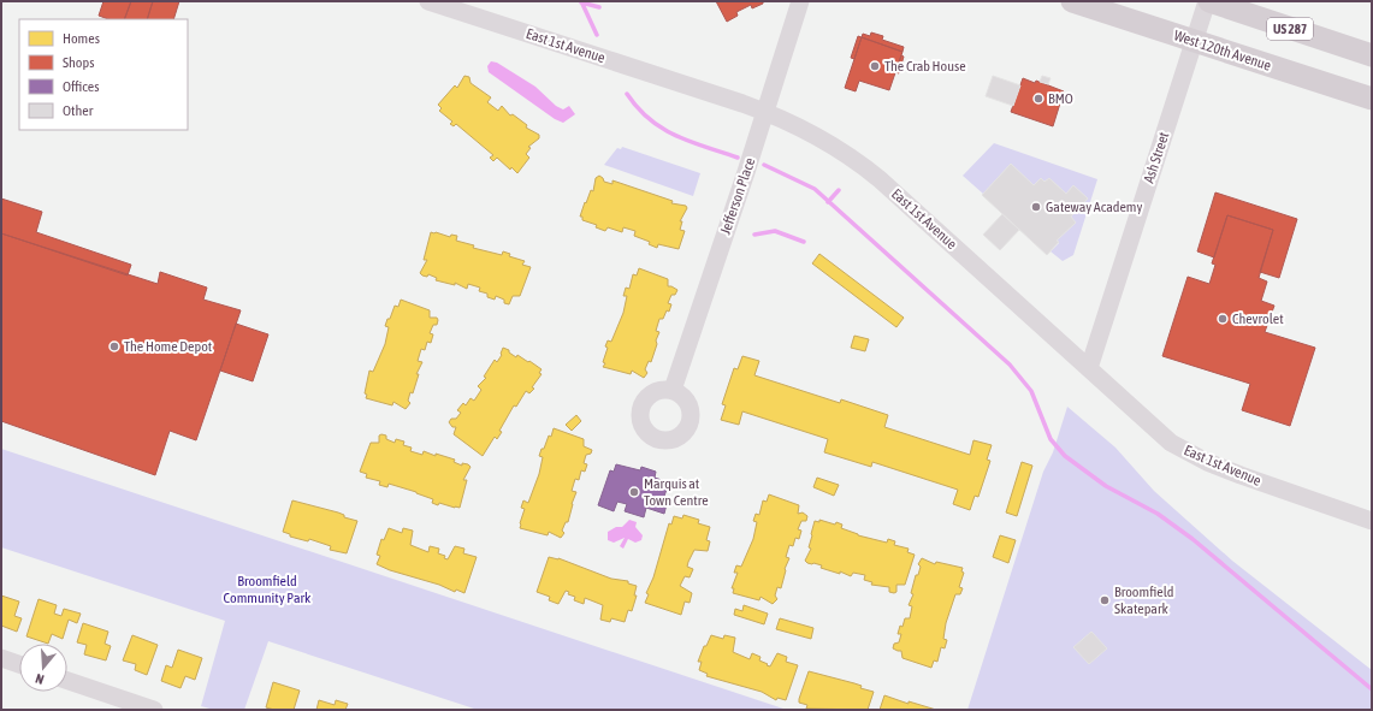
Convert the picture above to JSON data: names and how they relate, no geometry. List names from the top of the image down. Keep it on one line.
{"streets":{"main road":["US 287","West 120th Avenue"],"street":["East 1st Avenue","Ash Street","Jefferson Place"]},"crossings":[["US 287","Ash Street"],["East 1st Avenue","Ash Street"],["East 1st Avenue","Jefferson Place"],["West 120th Avenue","Ash Street"]],"parks":["Broomfield Community Park"],"places":["The Crab House","BMO","Gateway Academy","Chevrolet","The Home Depot","Marquis at Town Centre","Broomfield Skatepark"],"legend":["Homes","Shops","Offices","Other"],"north":"bottom"}
